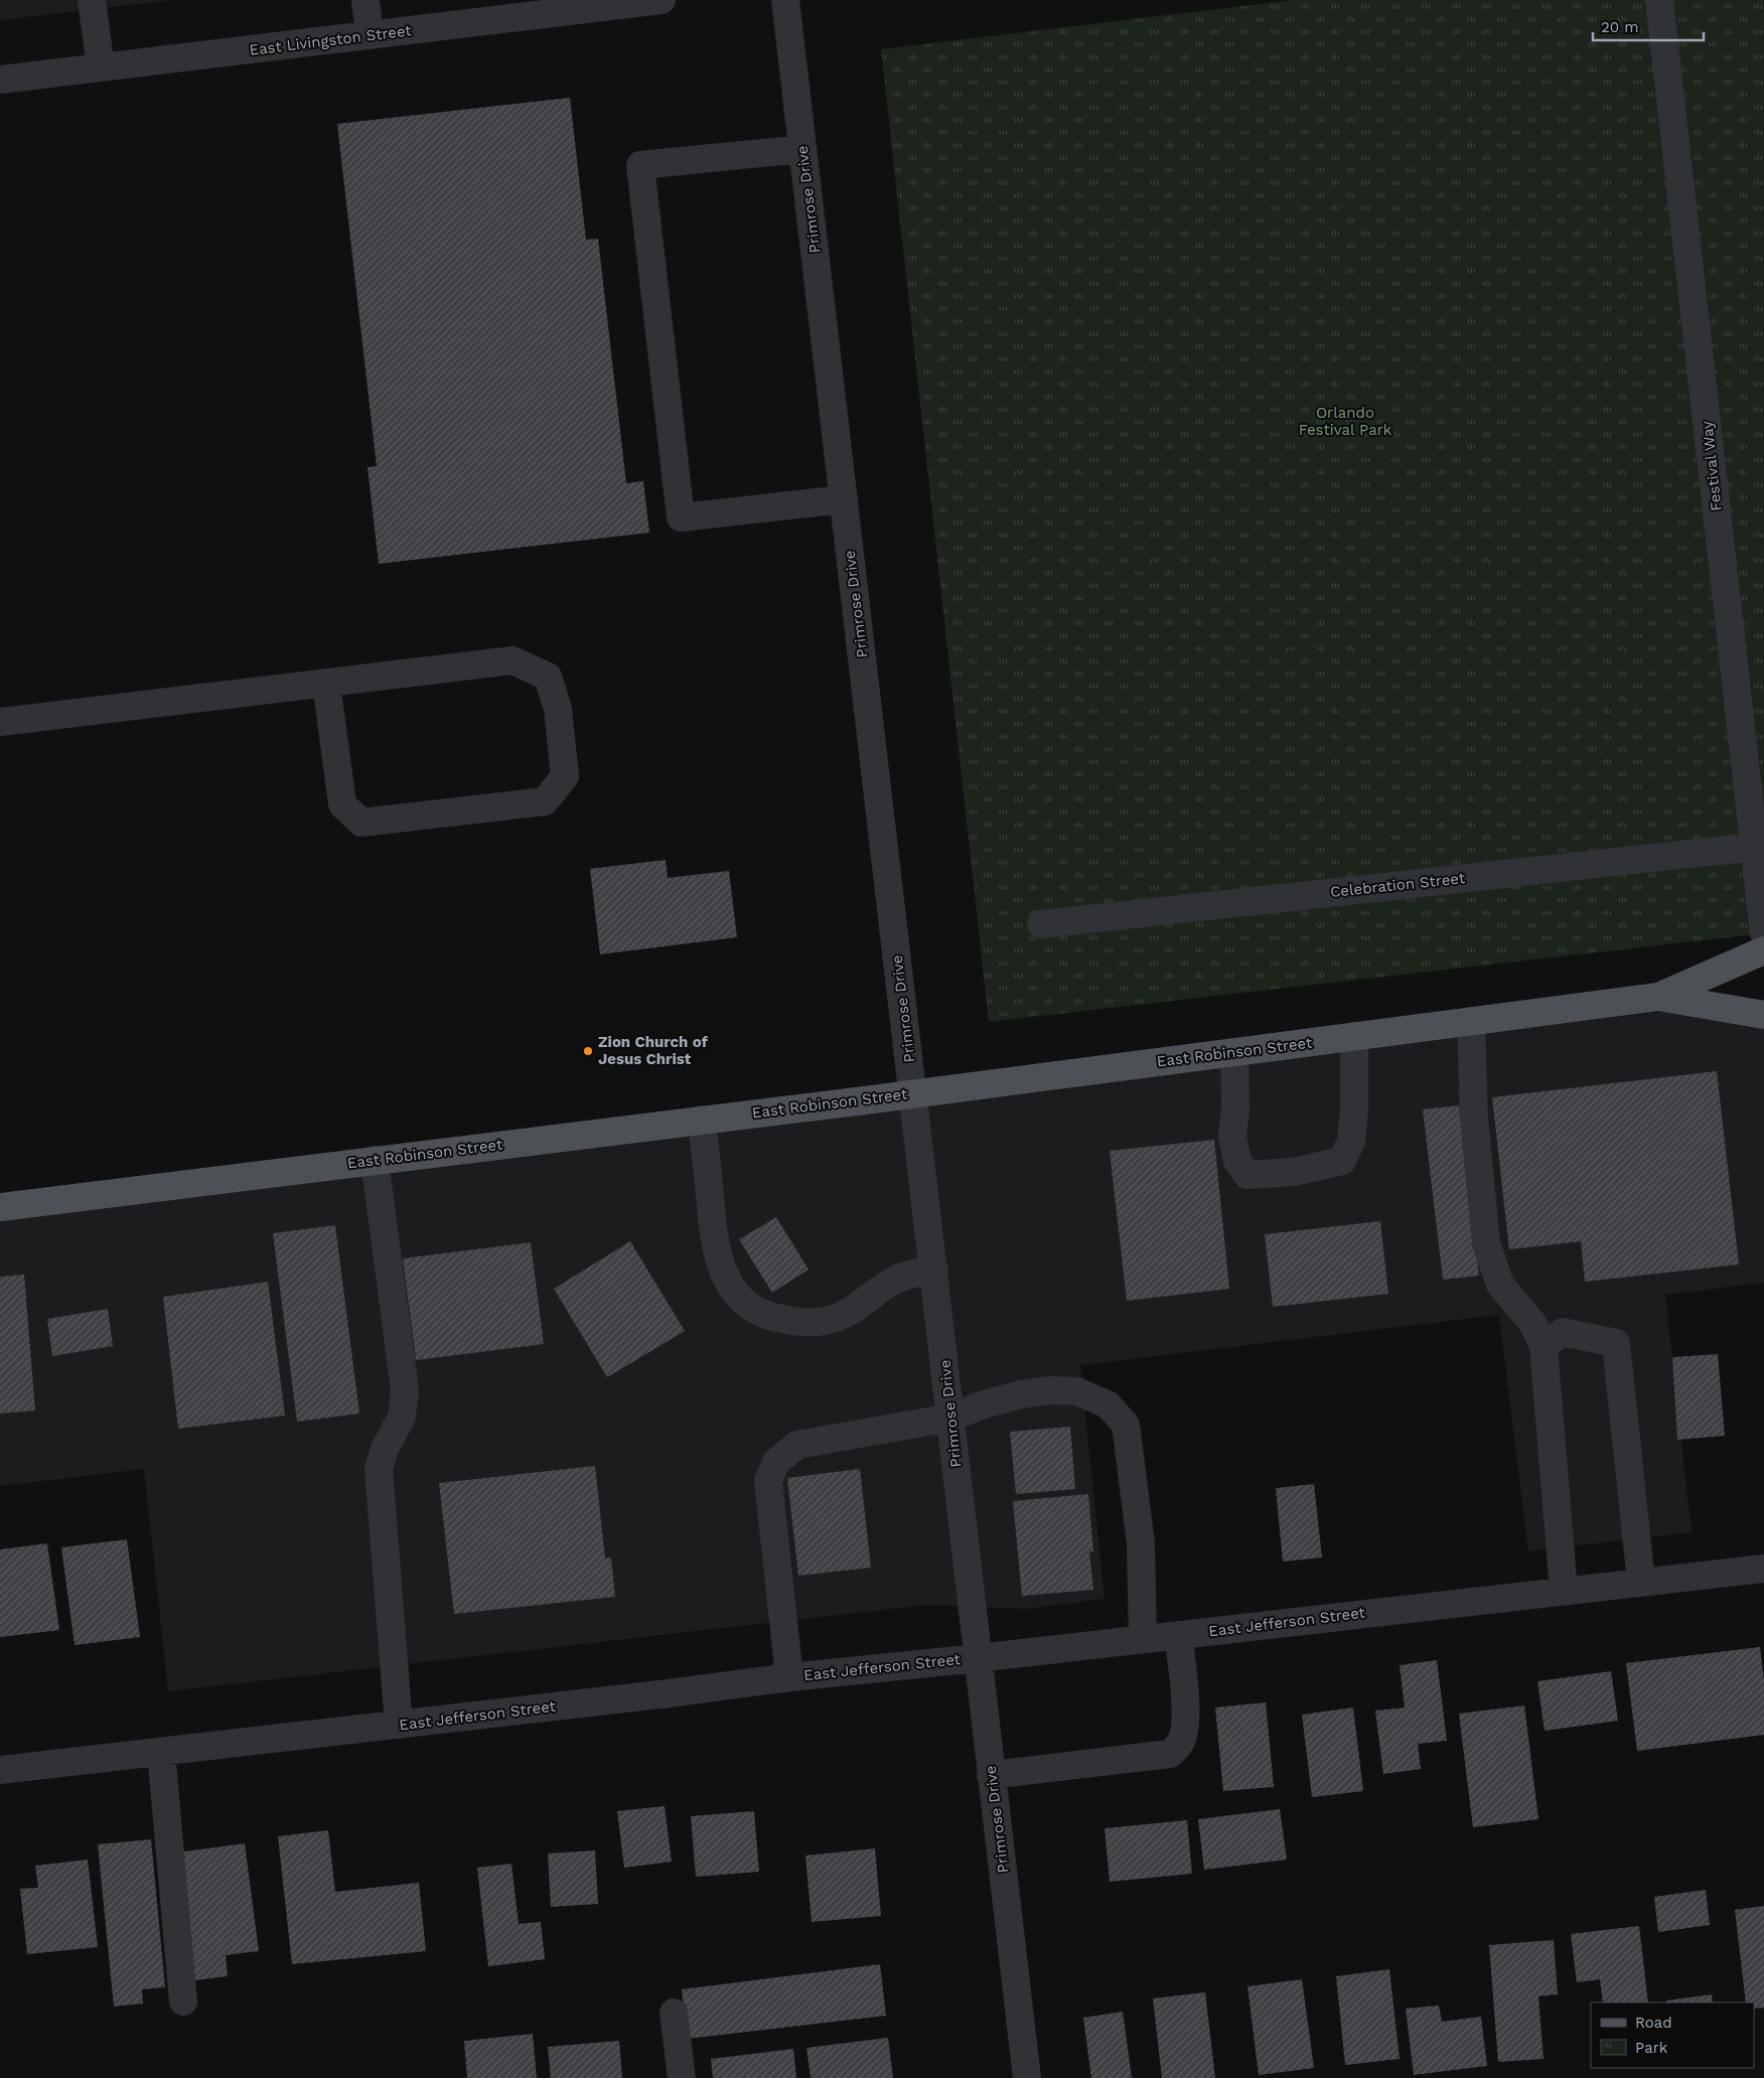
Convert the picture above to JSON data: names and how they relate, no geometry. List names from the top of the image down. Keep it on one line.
{"streets":{"main road":["East Robinson Street"],"street":["East Livingston Street","Primrose Drive","Festival Way","Celebration Street","East Jefferson Street"]},"crossings":[["Primrose Drive","East Robinson Street"],["Primrose Drive","East Jefferson Street"],["Festival Way","Celebration Street"]],"parks":["Orlando Festival Park"],"places":["Zion Church of Jesus Christ"],"legend":["Road","Park"],"scale_bar":"20 m"}
